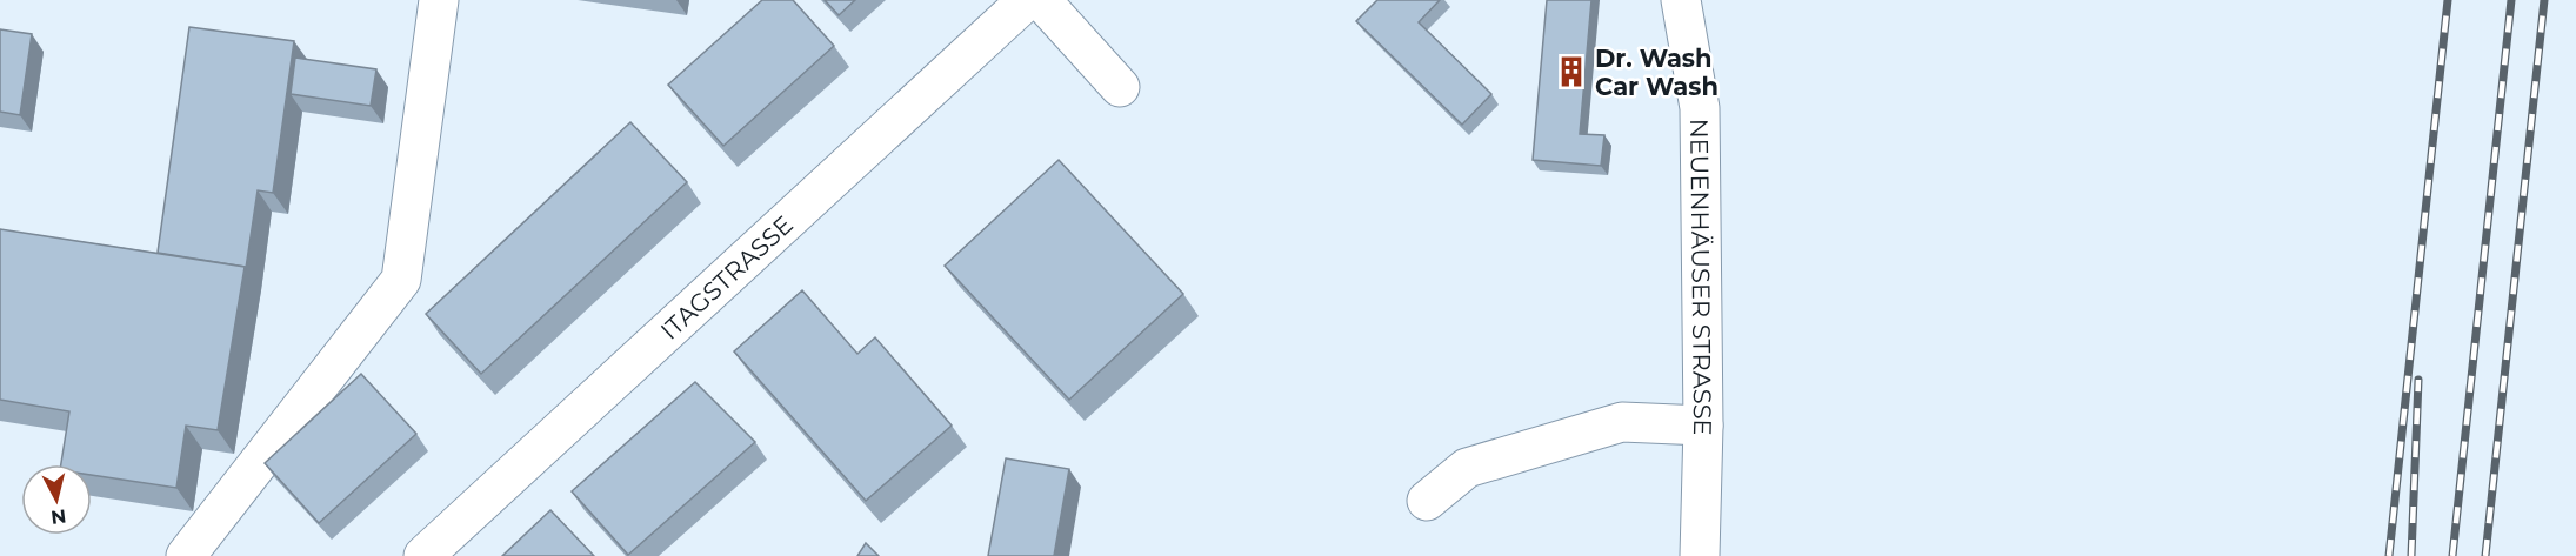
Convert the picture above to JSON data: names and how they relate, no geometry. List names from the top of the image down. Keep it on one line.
{"streets":{"street":["ITAGSTRASSE","NEUENHÄUSER STRASSE"]},"places":{"building":["Dr. Wash Car Wash"]},"north":"bottom"}
